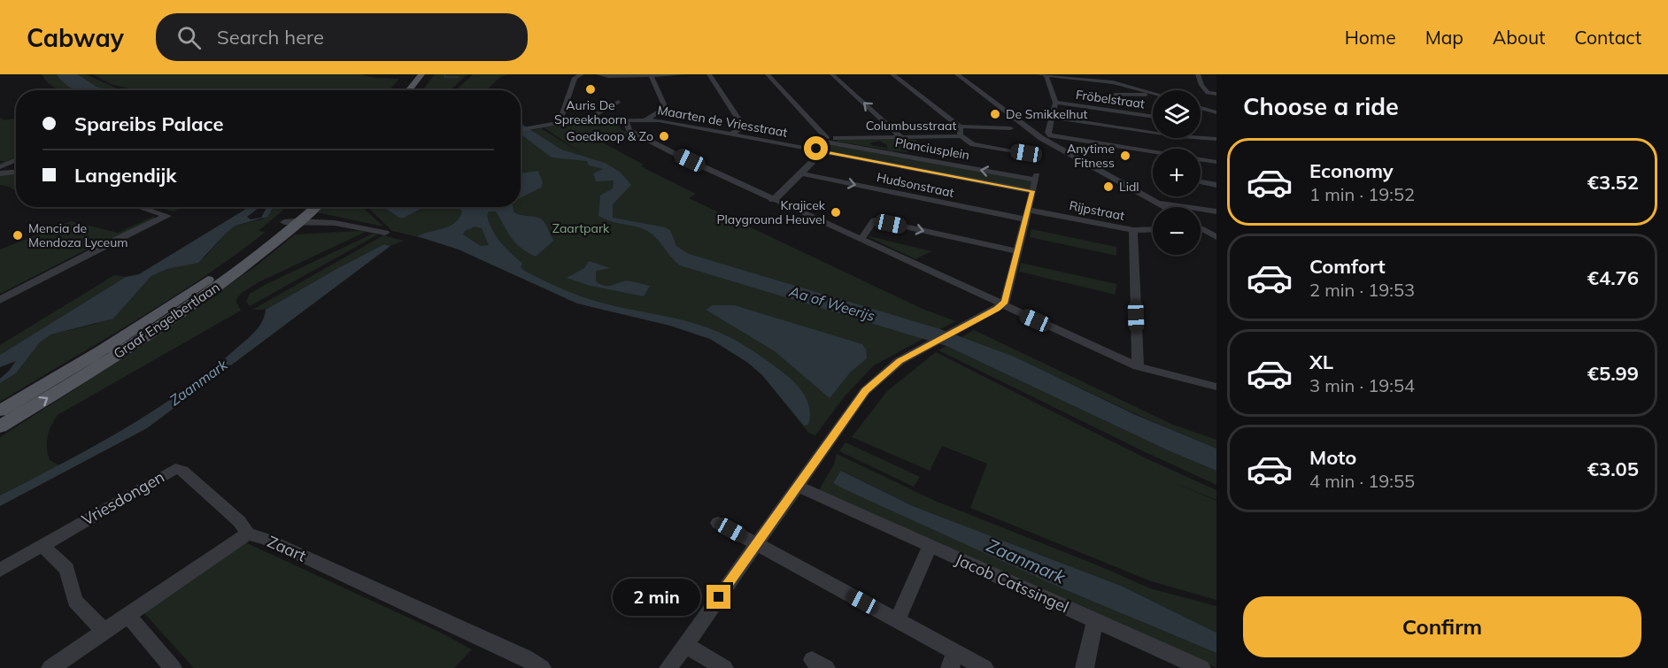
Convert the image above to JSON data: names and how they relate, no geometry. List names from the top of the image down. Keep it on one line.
{"streets":{"main road":["Graaf Engelbertlaan"],"street":["Fröbelstraat","Maarten de Vriesstraat","Columbusstraat","Planciusplein","Hudsonstraat","Rijpstraat","Vriesdongen","Zaart","Jacob Catssingel"]},"crossings":[["Maarten de Vriesstraat","Planciusplein"],["Columbusstraat","Planciusplein"],["Hudsonstraat","Rijpstraat"],["Vriesdongen","Zaart"]],"water":["Aa of Weerijs","Zaanmark"],"parks":["Zaartpark"],"places":["Auris De Spreekhoorn","De Smikkelhut","Goedkoop & Zo","Anytime Fitness","Lidl","Krajicek Playground Heuvel","Mencia de Mendoza Lyceum"],"page":{"header":"Cabway","search":"Search here","nav":["Home","Map","About","Contact"],"heading":"Choose a ride","map_buttons":["+","−"],"banner":["Spareibs Palace","Langendijk"],"list":[{"name":"Economy","note":"1 min · 19:52","value":"€3.52"},{"name":"Comfort","note":"2 min · 19:53","value":"€4.76"},{"name":"XL","note":"3 min · 19:54","value":"€5.99"},{"name":"Moto","note":"4 min · 19:55","value":"€3.05"}],"bubble":"2 min","buttons":"Confirm"}}
